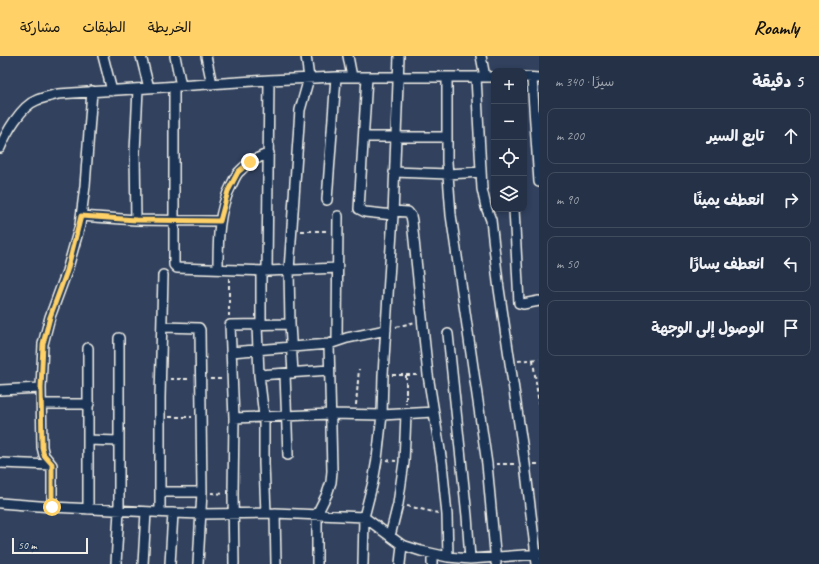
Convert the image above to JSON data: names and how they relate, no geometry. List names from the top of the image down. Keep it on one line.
{"scale_bar":"50 m","page":{"header":"Roamly","nav":["الخريطة","الطبقات","مشاركة"],"heading":["5 دقيقة","سيرًا · 340 m"],"map_buttons":["+","−"],"list":[["تابع السير","200 m"],["انعطف يمينًا","90 m"],["انعطف يسارًا","50 m"],"الوصول إلى الوجهة"],"scale":"50 m"}}
